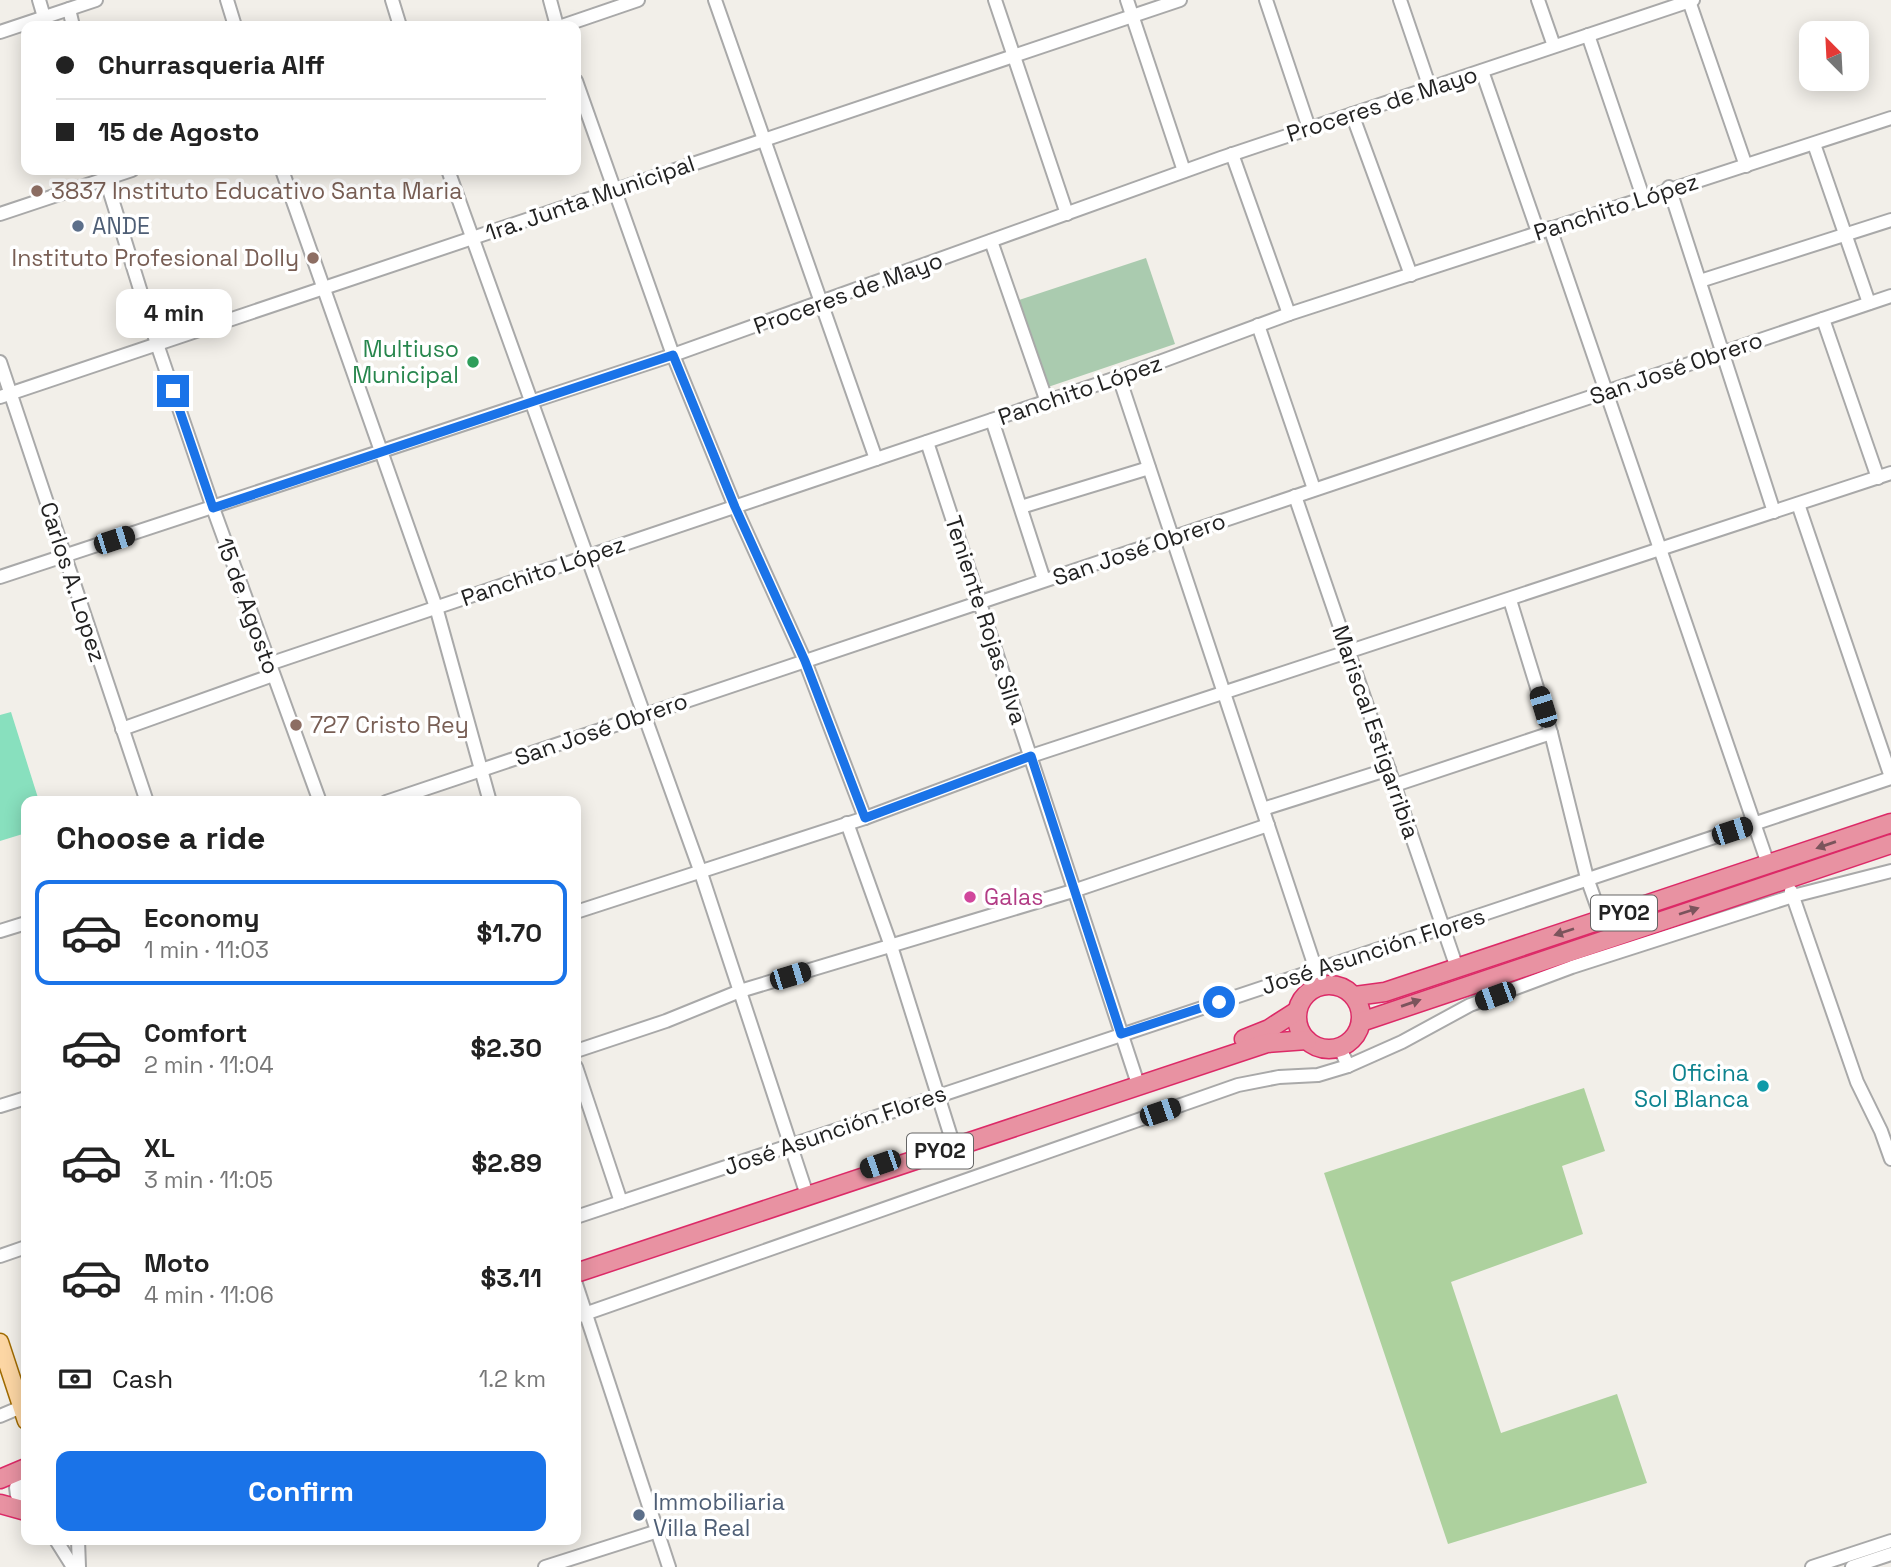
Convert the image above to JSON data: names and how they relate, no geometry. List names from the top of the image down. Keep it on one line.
{"streets":{"highway":["PY02"],"street":["Proceres de Mayo","1ra. Junta Municipal","Panchito López","San José Obrero","Carlos A. Lopez","15 de Agosto","Teniente Rojas Silva","Mariscal Estigarribia","José Asunción Flores"]},"crossings":[["Proceres de Mayo","Carlos A. Lopez"],["Proceres de Mayo","15 de Agosto"],["1ra. Junta Municipal","Carlos A. Lopez"],["1ra. Junta Municipal","15 de Agosto"],["Panchito López","Carlos A. Lopez"],["Panchito López","15 de Agosto"],["Panchito López","Teniente Rojas Silva"],["San José Obrero","Teniente Rojas Silva"],["San José Obrero","Mariscal Estigarribia"],["Teniente Rojas Silva","PY02"],["Teniente Rojas Silva","José Asunción Flores"],["Mariscal Estigarribia","PY02"],["Mariscal Estigarribia","José Asunción Flores"],["PY02","José Asunción Flores"]],"places":["3837 Instituto Educativo Santa Maria","ANDE","Instituto Profesional Dolly","Multiuso Municipal","727 Cristo Rey","Galas","Oficina Sol Blanca","Immobiliaria Villa Real"],"north":"top left","page":{"banner":["Churrasqueria Alff","15 de Agosto"],"bubble":"4 min","heading":"Choose a ride","list":[{"name":"Economy","note":"1 min · 11:03","value":"$1.70"},{"name":"Comfort","note":"2 min · 11:04","value":"$2.30"},{"name":"XL","note":"3 min · 11:05","value":"$2.89"},{"name":"Moto","note":"4 min · 11:06","value":"$3.11"}],"pay":["Cash","1.2 km"],"buttons":"Confirm"}}
